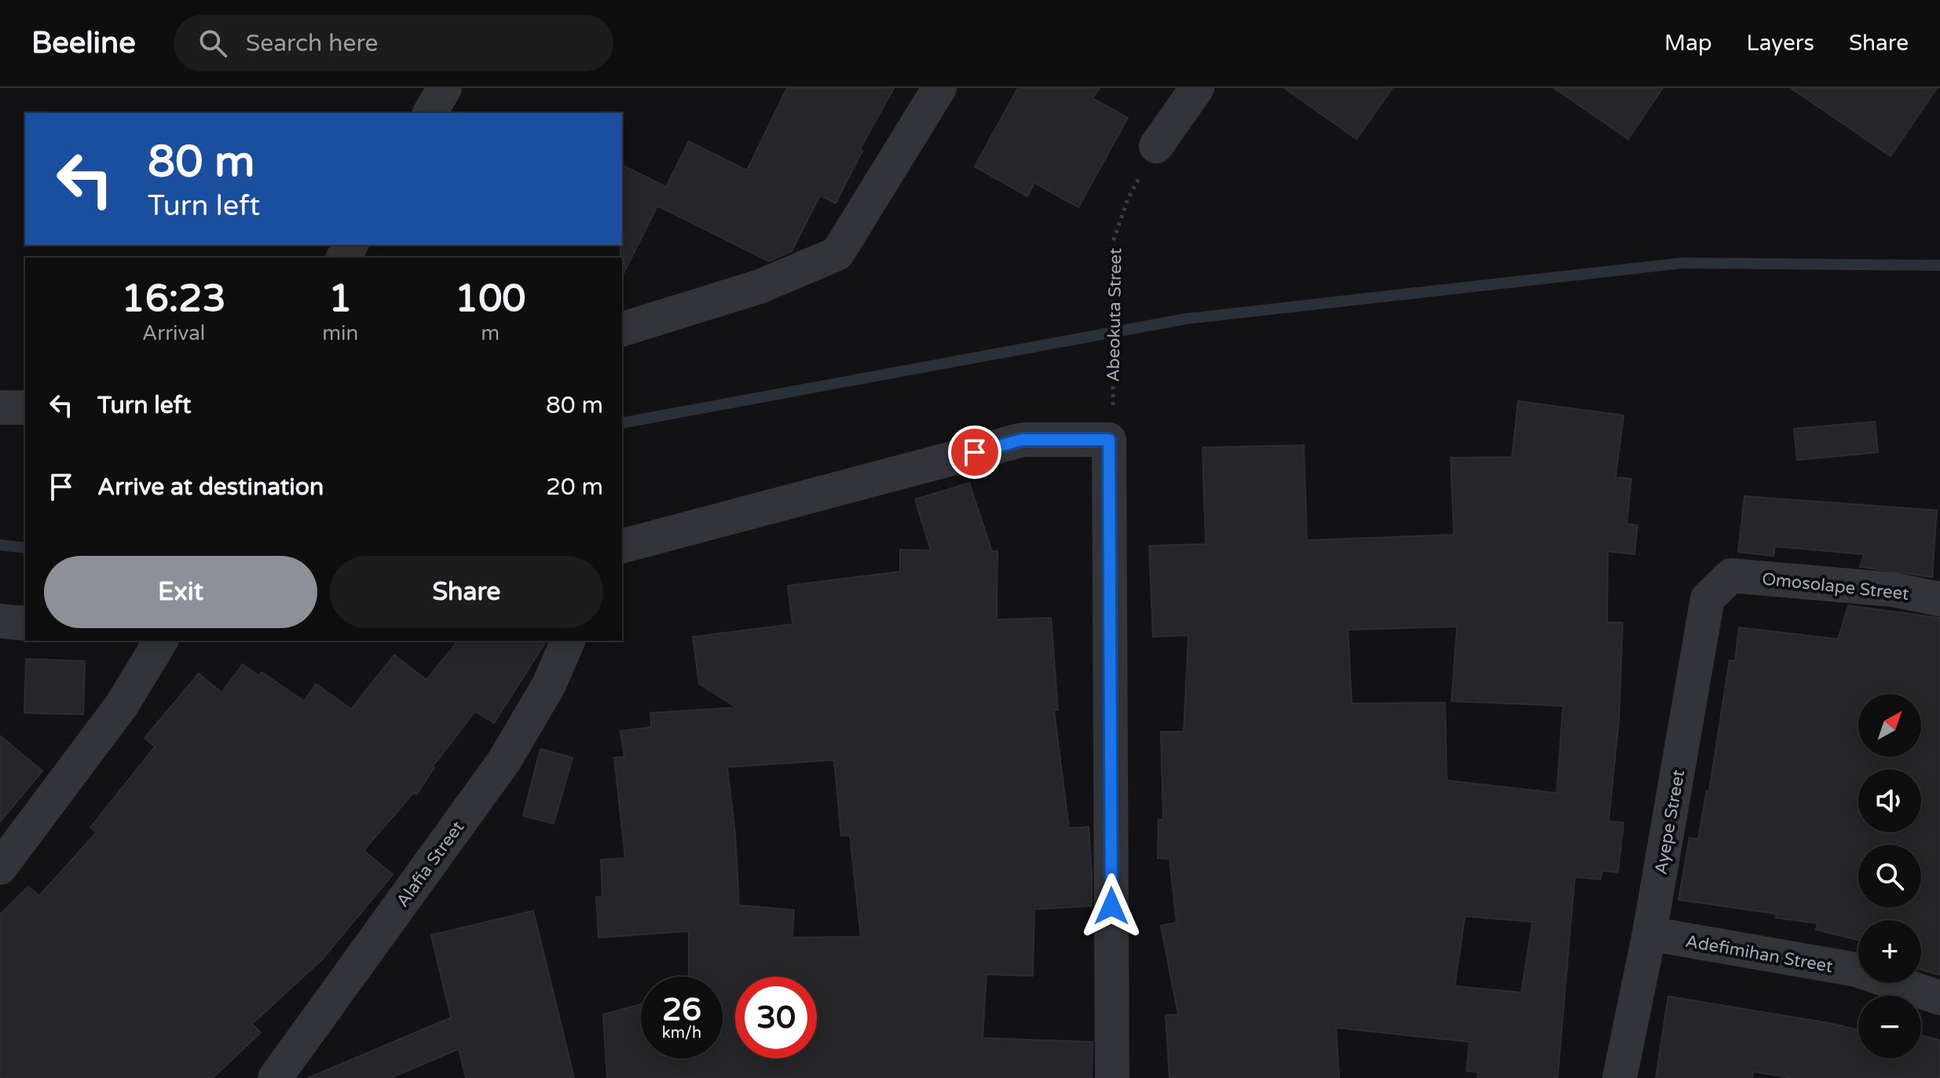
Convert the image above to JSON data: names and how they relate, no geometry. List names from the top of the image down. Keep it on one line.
{"streets":{"street":["Omosolape Street","Ayepe Street","Alafia Street","Adefimihan Street"],"path":["Abeokuta Street"]},"crossings":[["Omosolape Street","Ayepe Street"],["Ayepe Street","Adefimihan Street"]],"north":"top right","page":{"header":"Beeline","search":"Search here","nav":["Map","Layers","Share"],"turn":["80 m","Turn left"],"eta":["16:23","Arrival","1","min","100","m"],"list":[{"name":"Turn left","value":"80 m"},{"name":"Arrive at destination","value":"20 m"}],"buttons":["Exit","Share"],"map_buttons":["+","−"],"speed":"26 km/h","limit":"30"}}
